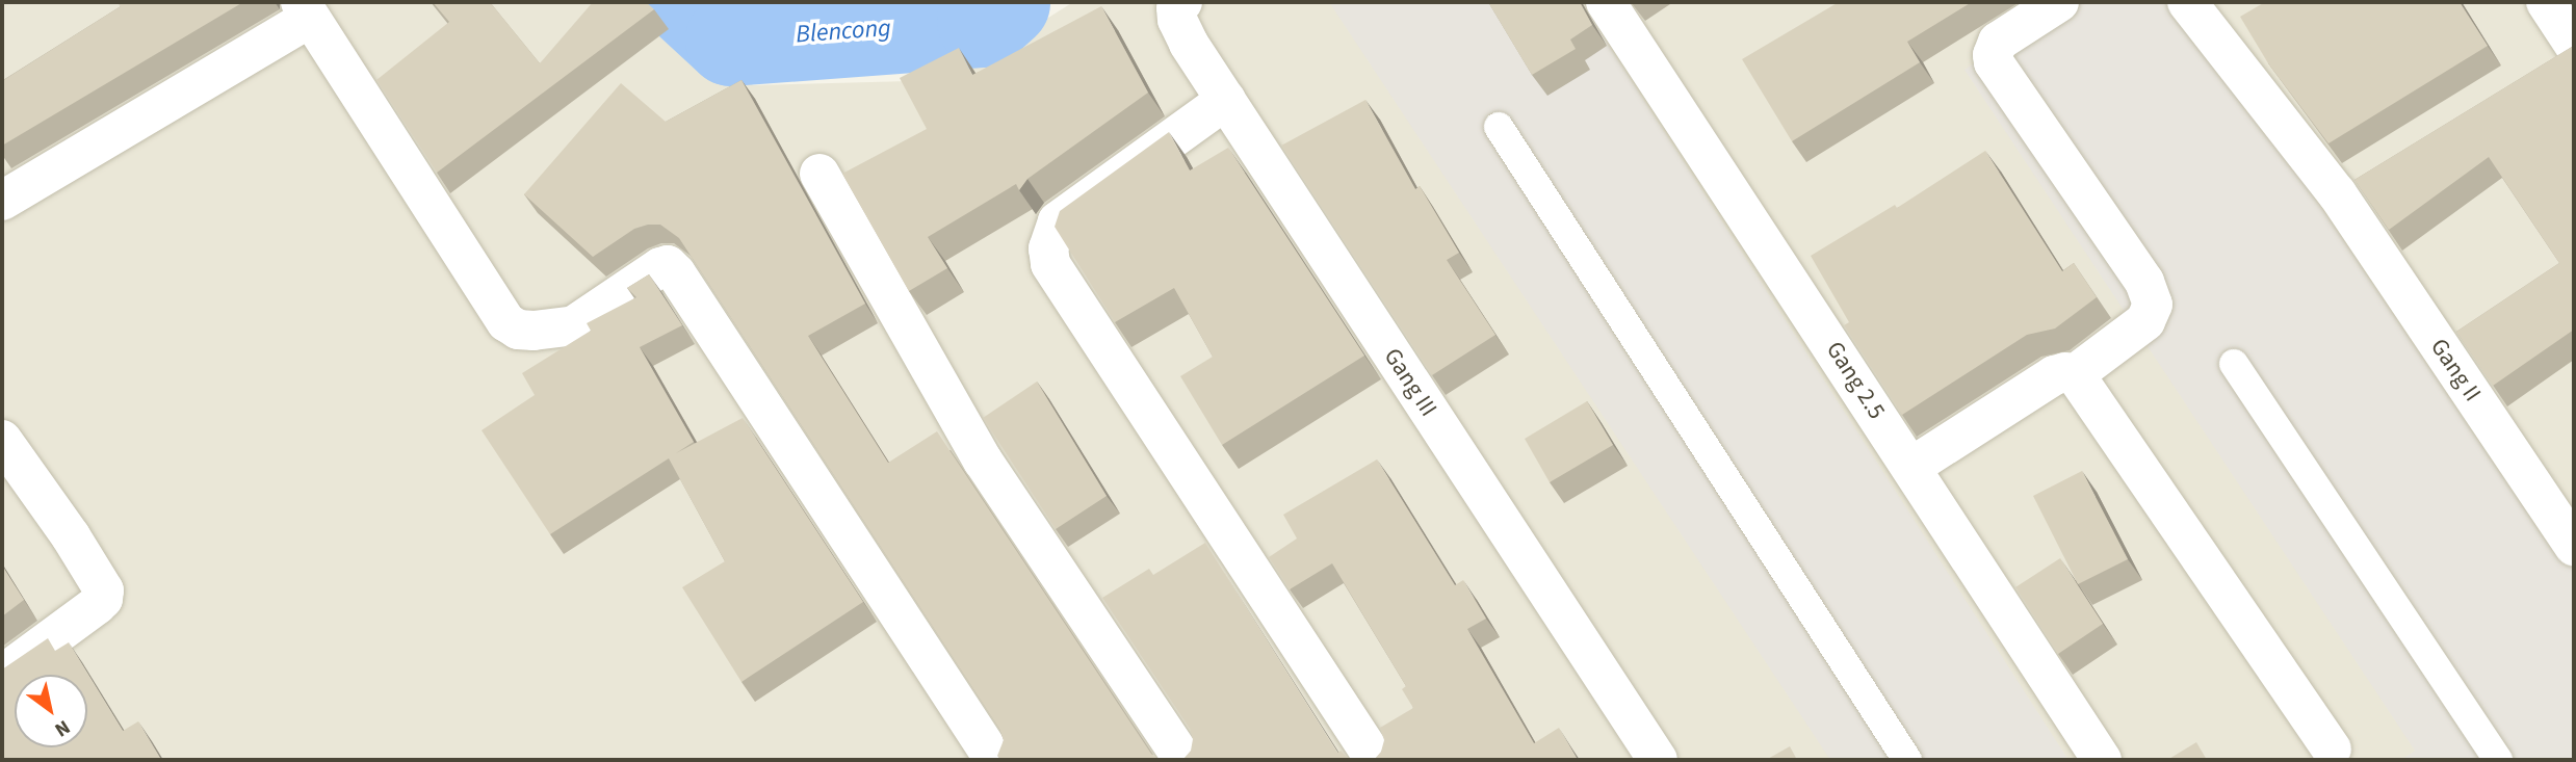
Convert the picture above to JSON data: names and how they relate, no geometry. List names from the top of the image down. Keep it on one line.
{"streets":{"street":["Gang II","Gang 2.5","Gang III"]},"water":["Blencong"],"north":"bottom right"}
